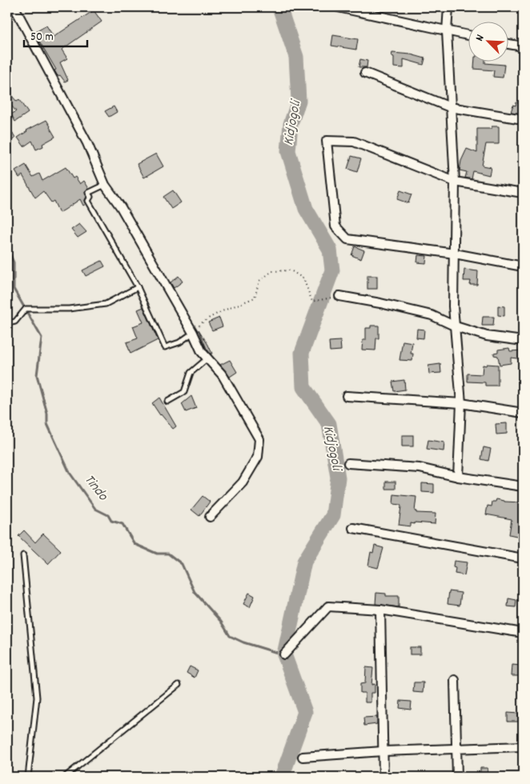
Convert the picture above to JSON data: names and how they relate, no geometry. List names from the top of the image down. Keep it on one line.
{"water":["Kidjogoli","Tindo"],"scale_bar":"50 m","north":"top left"}
